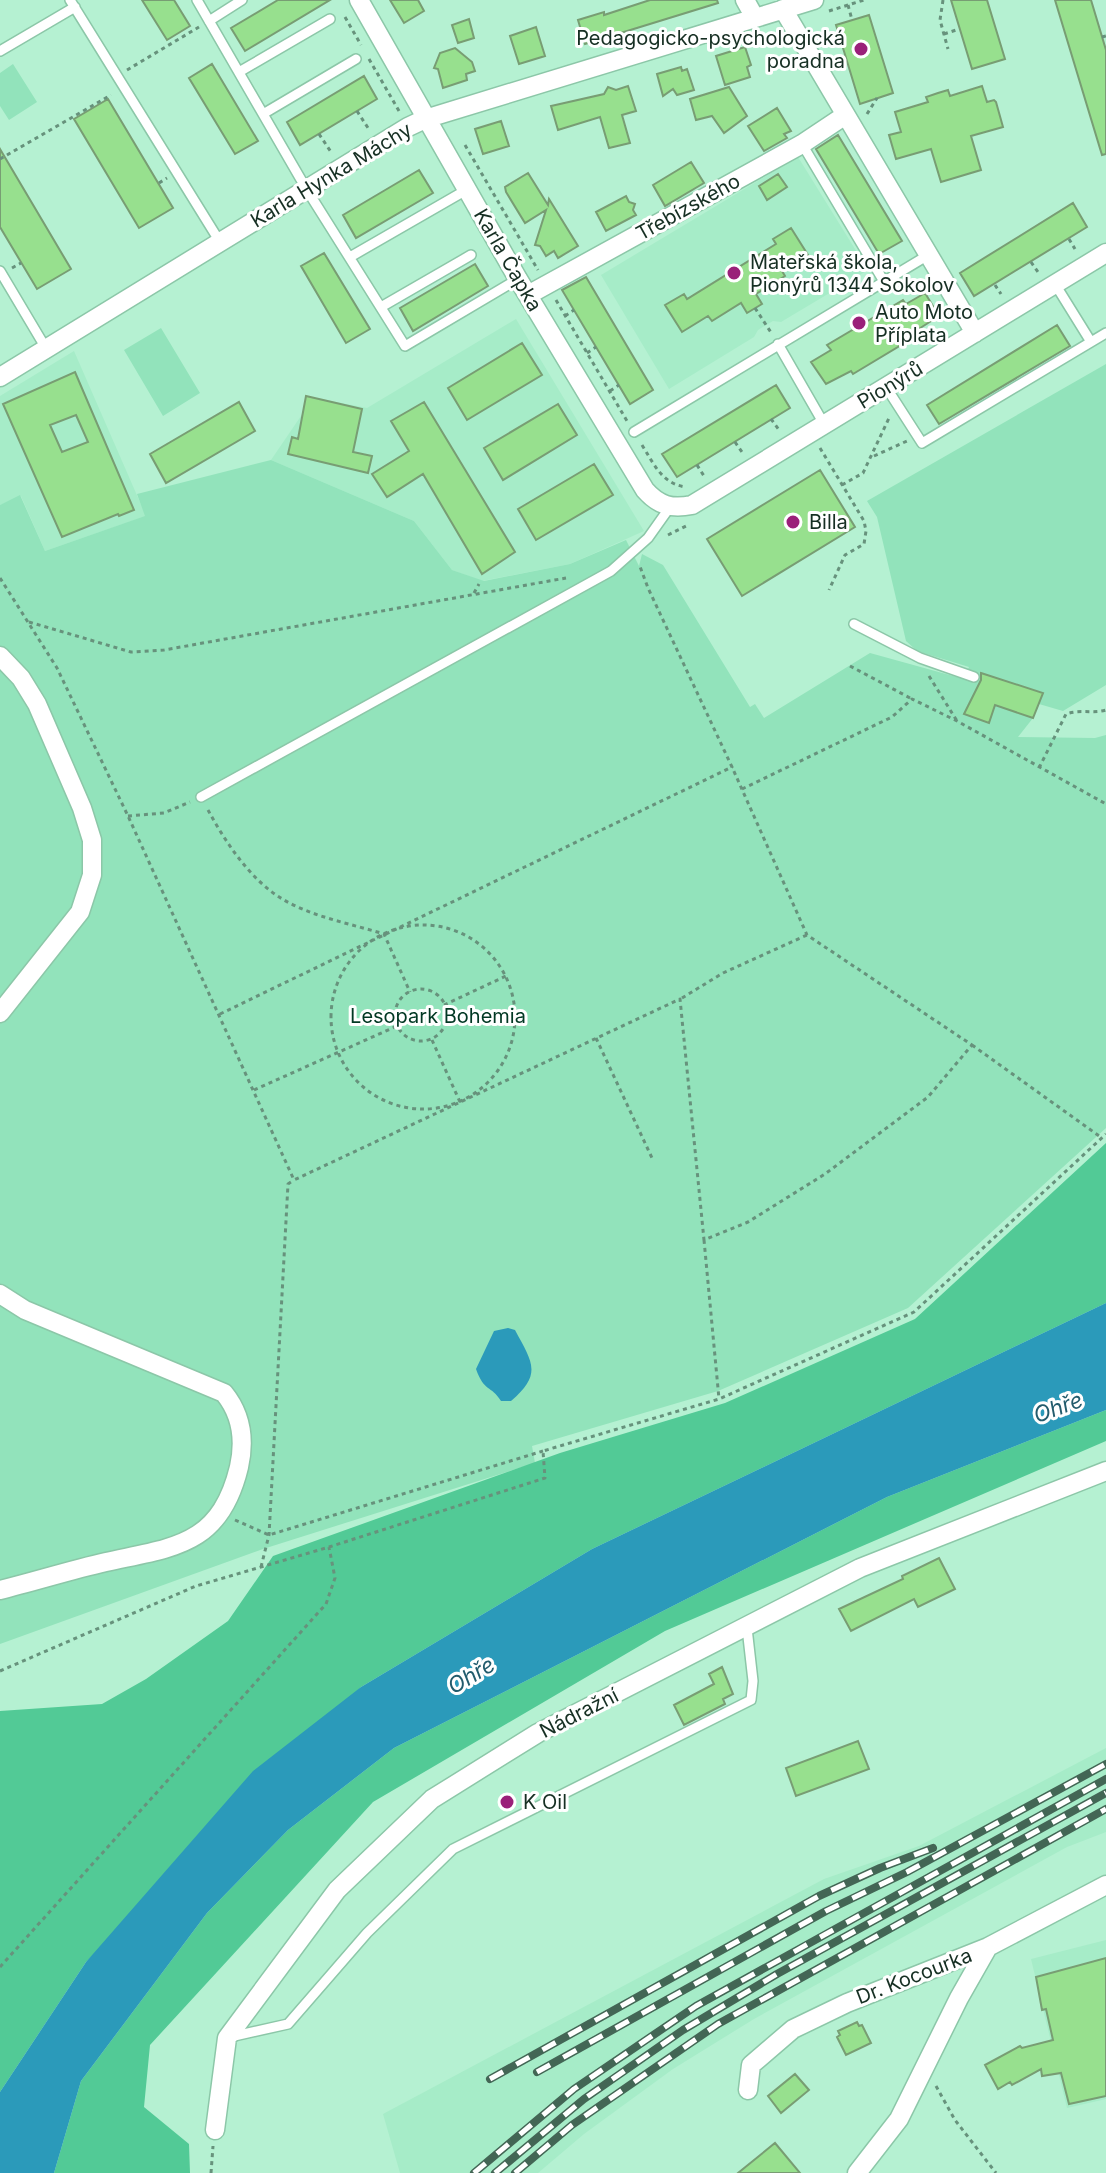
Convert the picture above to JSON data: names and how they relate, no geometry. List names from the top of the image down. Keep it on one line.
{"streets":{"street":["Karla Hynka Máchy","Třebízského","Karla Čapka","Pionýrů","Nádražní","Dr. Kocourka"]},"crossings":[["Karla Hynka Máchy","Karla Čapka"],["Třebízského","Karla Čapka"],["Karla Čapka","Pionýrů"]],"water":["Ohře"],"parks":["Lesopark Bohemia"],"places":["Pedagogicko-psychologická poradna","Mateřská škola, Pionýrů 1344 Sokolov","Auto Moto Příplata","Billa","K Oil"]}
